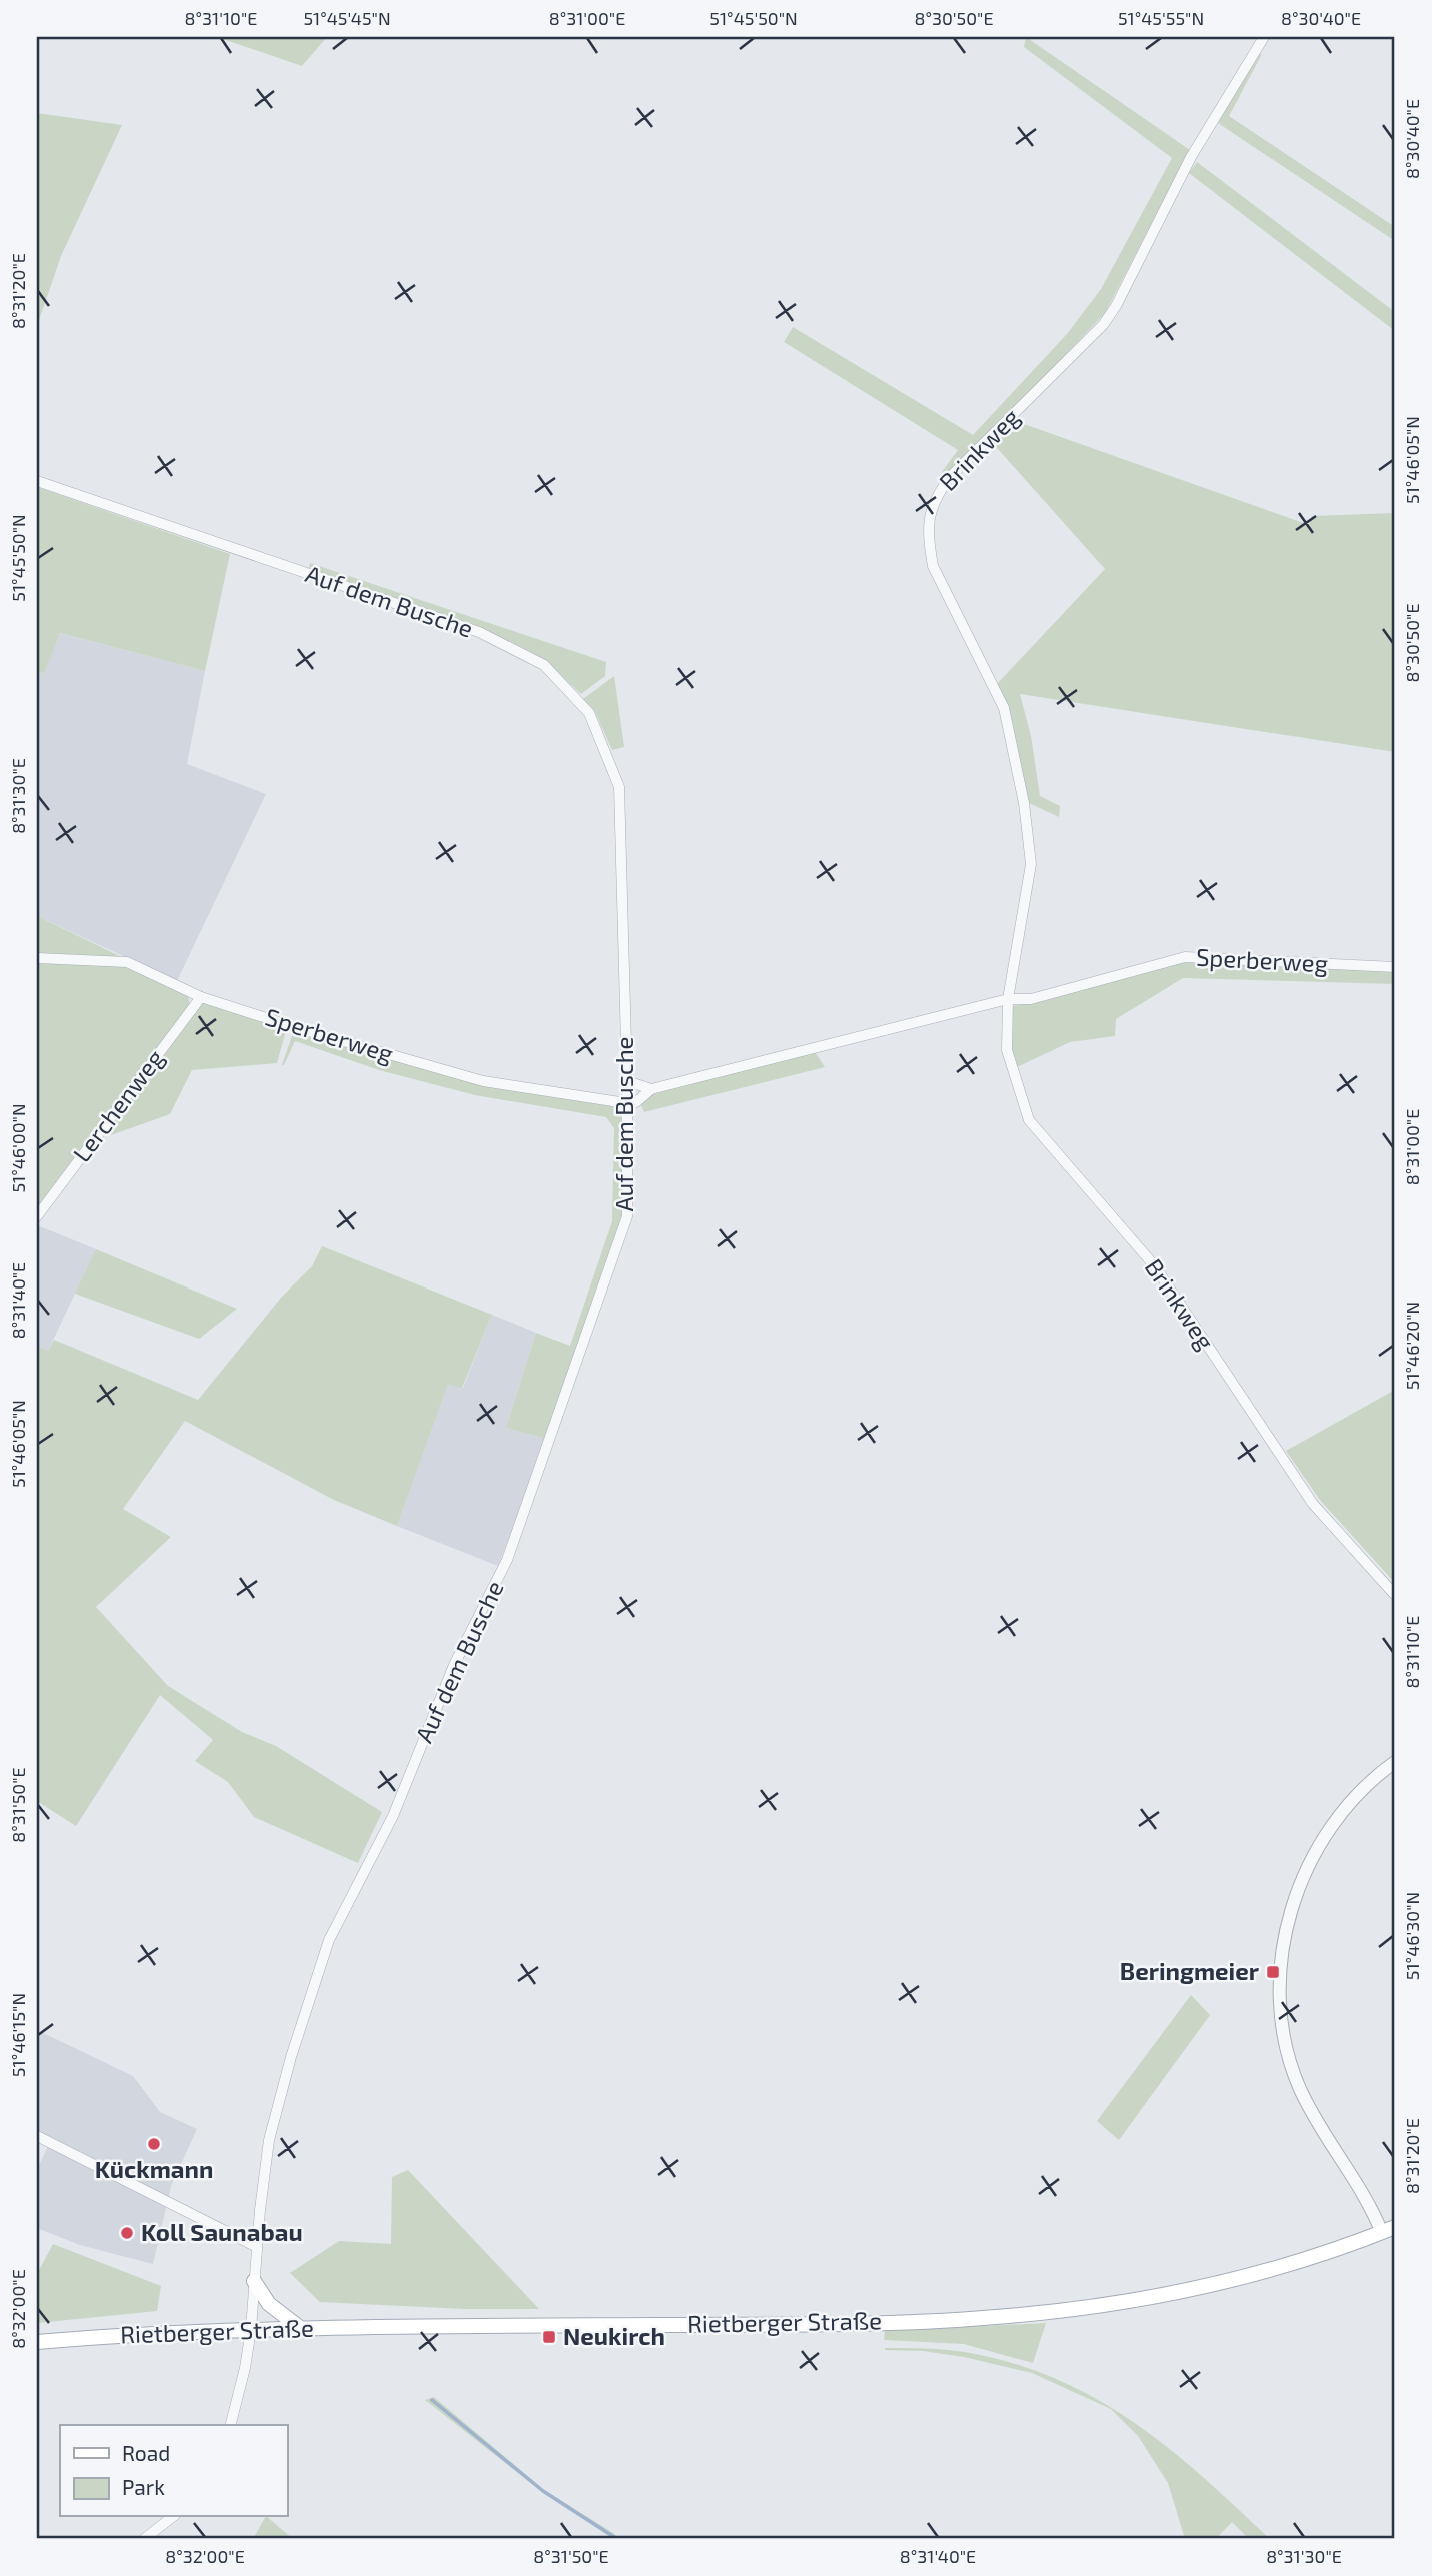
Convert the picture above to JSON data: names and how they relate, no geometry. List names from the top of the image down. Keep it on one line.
{"streets":{"main road":["Rietberger Straße"],"street":["Brinkweg","Auf dem Busche","Sperberweg","Lerchenweg"]},"crossings":[["Brinkweg","Sperberweg"],["Auf dem Busche","Sperberweg"],["Auf dem Busche","Rietberger Straße"],["Sperberweg","Lerchenweg"]],"places":{"transit":["Beringmeier","Neukirch"],"other":["Kückmann","Koll Saunabau"]},"legend":["Road","Park"],"coordinates":["8°31'10\"E","51°45'45\"N","8°31'00\"E","51°45'50\"N","8°30'50\"E","51°45'55\"N","8°30'40\"E","8°31'20\"E","51°46'05\"N","8°31'30\"E","51°46'00\"N","8°31'40\"E","51°46'20\"N","8°31'50\"E","51°46'30\"N","51°46'15\"N","8°32'00\"E"]}
